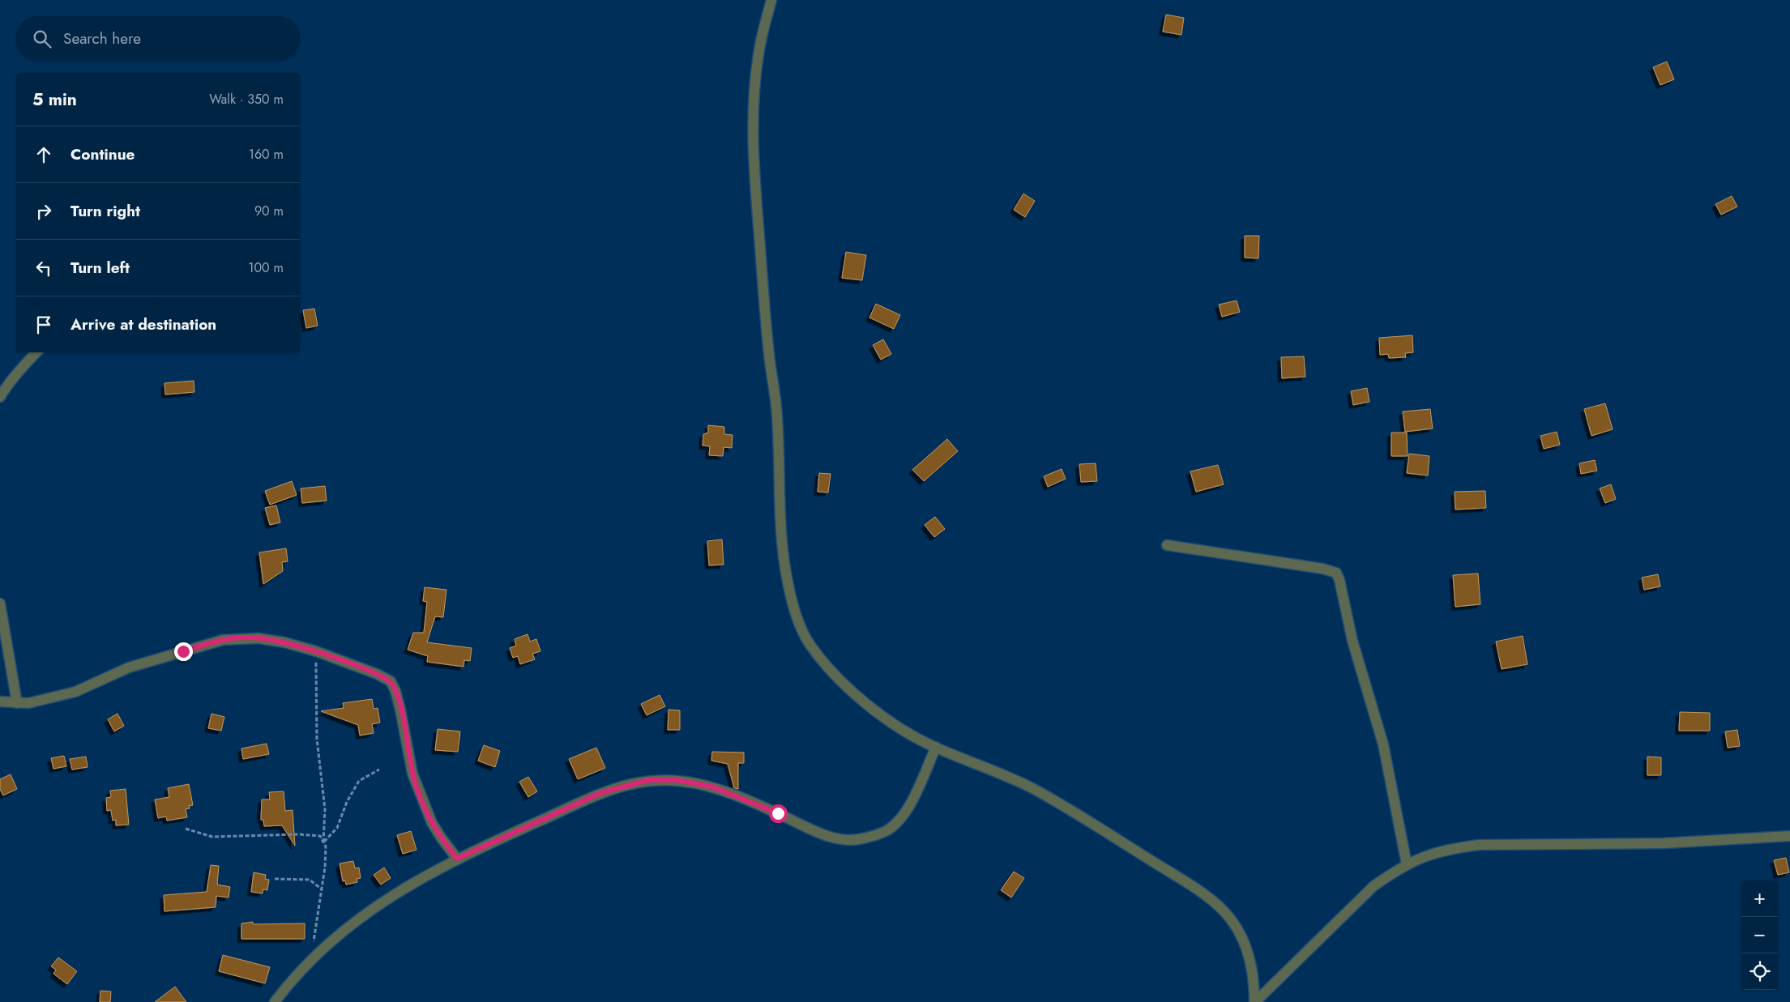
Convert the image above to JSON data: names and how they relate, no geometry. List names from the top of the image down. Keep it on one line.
{"page":{"search":"Search here","heading":["5 min","Walk · 350 m"],"list":[["Continue","160 m"],["Turn right","90 m"],["Turn left","100 m"],"Arrive at destination"],"map_buttons":["+","−"]}}
